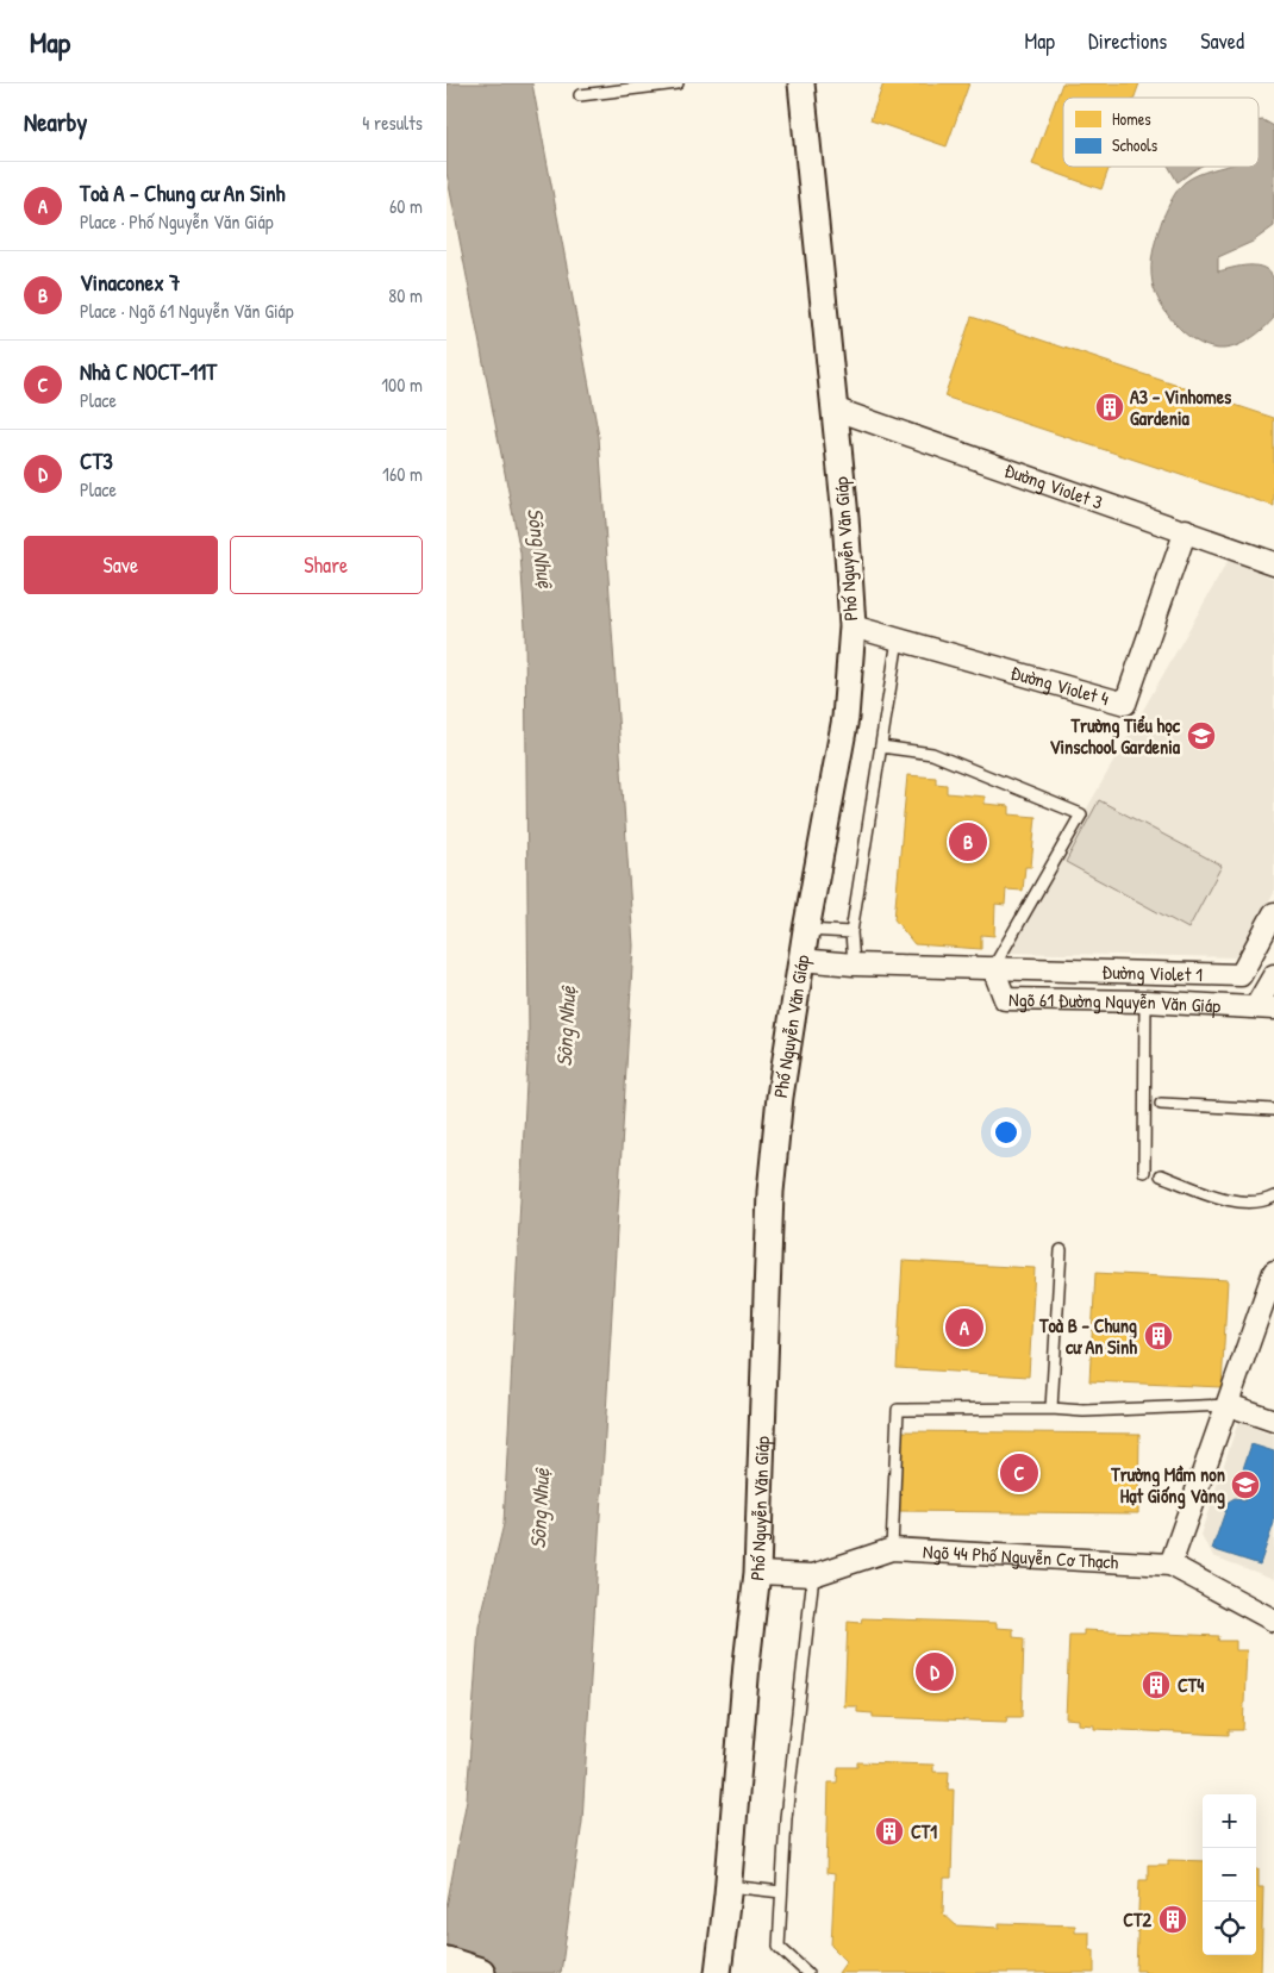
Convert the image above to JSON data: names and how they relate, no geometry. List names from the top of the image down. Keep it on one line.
{"streets":{"street":["Đường Violet 3","Phố Nguyễn Văn Giáp","Đường Violet 4","Đường Violet 1","Ngõ 61 Đường Nguyễn Văn Giáp","Ngõ 44 Phố Nguyễn Cơ Thạch"]},"crossings":[["Đường Violet 3","Phố Nguyễn Văn Giáp"],["Đường Violet 3","Đường Violet 4"],["Phố Nguyễn Văn Giáp","Đường Violet 4"],["Phố Nguyễn Văn Giáp","Ngõ 44 Phố Nguyễn Cơ Thạch"],["Đường Violet 1","Ngõ 61 Đường Nguyễn Văn Giáp"]],"water":["Sông Nhuệ"],"places":{"building":["A3 - Vinhomes Gardenia","Toà B - Chung cư An Sinh","CT4","CT1","CT2"],"school or university":["Trường Tiểu học Vinschool Gardenia","Trường Mầm non Hạt Giống Vàng"]},"legend":["Homes","Schools"],"page":{"header":"Map","nav":["Map","Directions","Saved"],"heading":["Nearby","4 results"],"list":[{"mark":"A","name":"Toà A - Chung cư An Sinh","note":"Place · Phố Nguyễn Văn Giáp","value":"60 m"},{"mark":"B","name":"Vinaconex 7","note":"Place · Ngõ 61 Nguyễn Văn Giáp","value":"80 m"},{"mark":"C","name":"Nhà C NOCT-11T","note":"Place","value":"100 m"},{"mark":"D","name":"CT3","note":"Place","value":"160 m"}],"buttons":["Save","Share"],"pins":["B","A","C","D"],"map_buttons":["+","−"]}}
